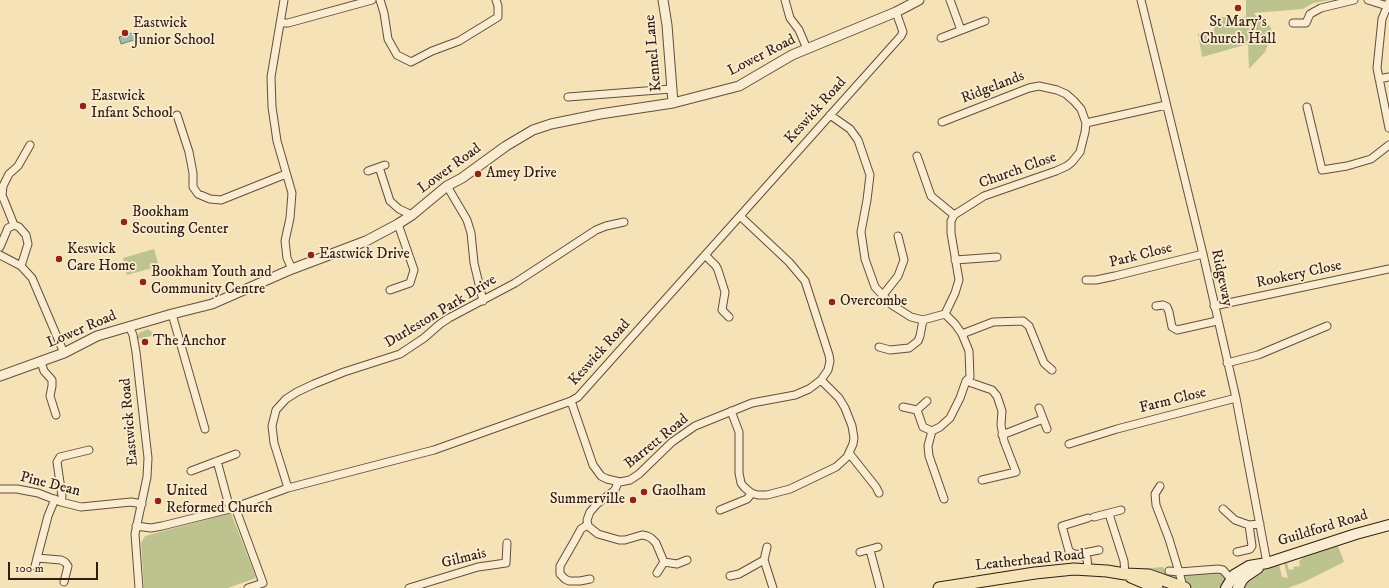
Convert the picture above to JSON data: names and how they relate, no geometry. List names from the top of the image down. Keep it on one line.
{"streets":{"main road":["Guildford Road","Leatherhead Road"],"street":["Kennel Lane","Lower Road","Ridgelands","Keswick Road","Church Close","Park Close","Rookery Close","Ridgeway","Durleston Park Drive","Farm Close","Eastwick Road","Barrett Road","Pine Dean","Gilmais"]},"crossings":[["Kennel Lane","Lower Road"],["Lower Road","Keswick Road"],["Lower Road","Eastwick Road"],["Ridgelands","Church Close"],["Keswick Road","Durleston Park Drive"],["Keswick Road","Eastwick Road"],["Keswick Road","Barrett Road"],["Park Close","Ridgeway"],["Rookery Close","Ridgeway"],["Ridgeway","Farm Close"],["Ridgeway","Guildford Road"],["Eastwick Road","Pine Dean"]],"places":["St Mary's Church Hall","Eastwick Junior School","Eastwick Infant School","Amey Drive","Bookham Scouting Center","Eastwick Drive","Keswick Care Home","Bookham Youth and Community Centre","Overcombe","The Anchor","Gaolham","Summerville","United Reformed Church"],"scale_bar":"100 m"}
